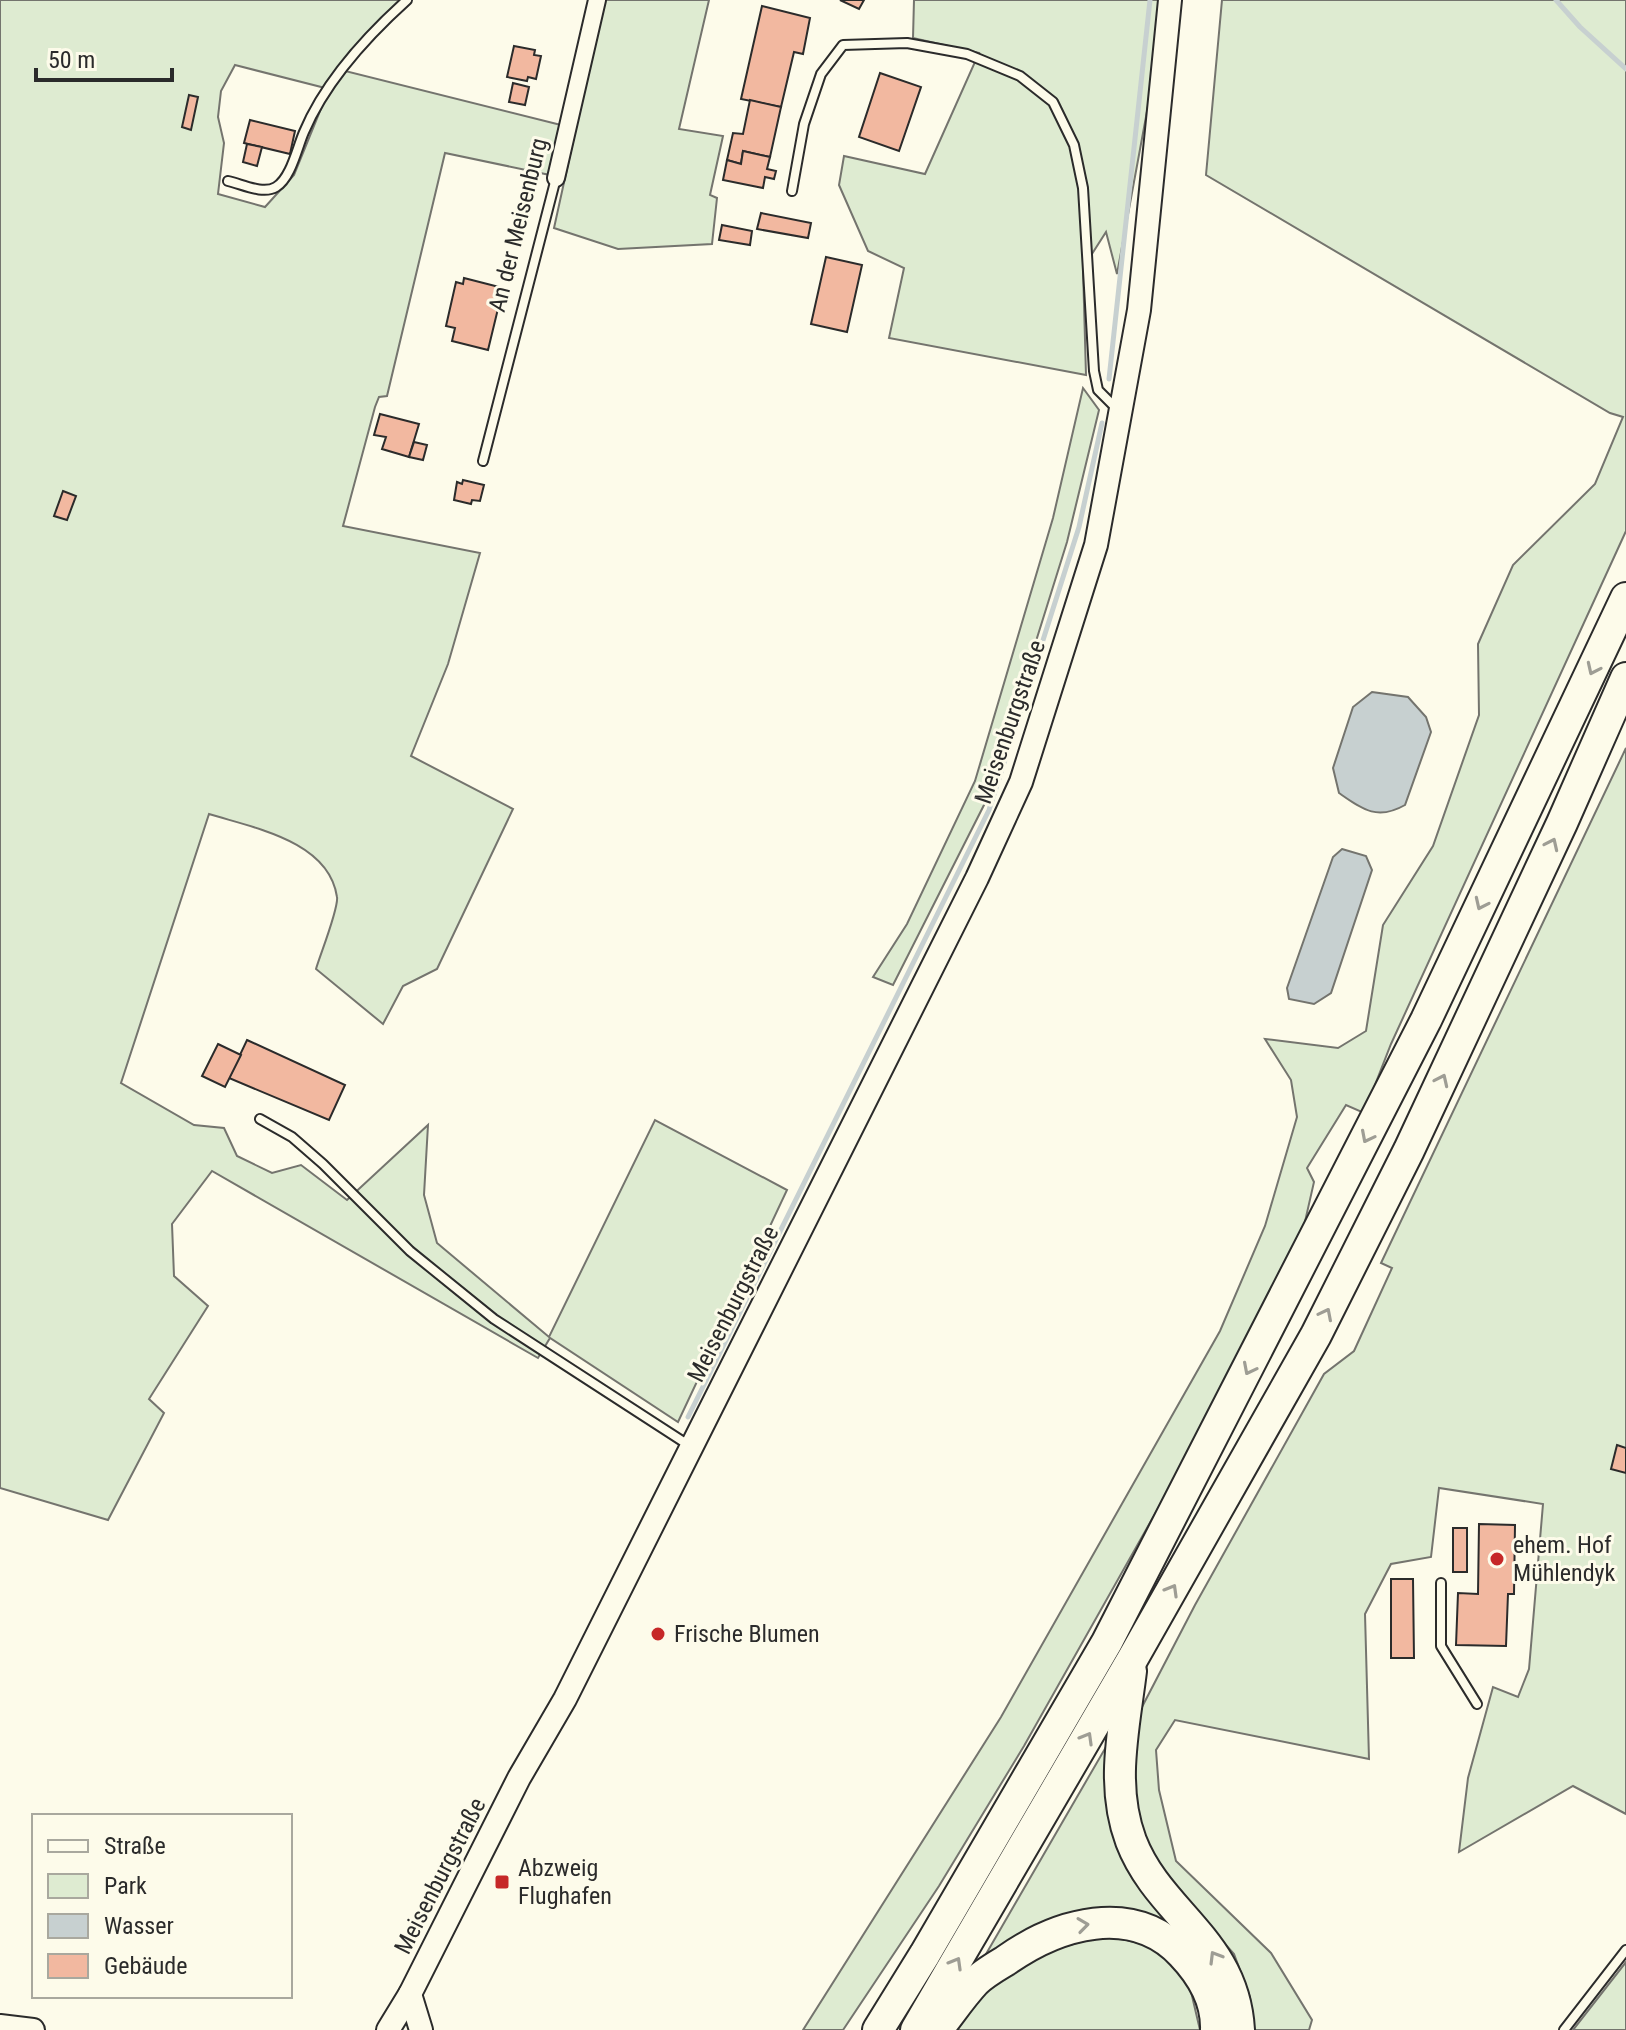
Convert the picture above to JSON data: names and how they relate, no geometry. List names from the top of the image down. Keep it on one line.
{"streets":{"main road":["Meisenburgstraße"],"street":["An der Meisenburg"]},"places":{"other":["ehem. Hof Mühlendyk","Frische Blumen"],"transit":["Abzweig Flughafen"]},"legend":["Straße","Park","Wasser","Gebäude"],"scale_bar":"50 m"}
